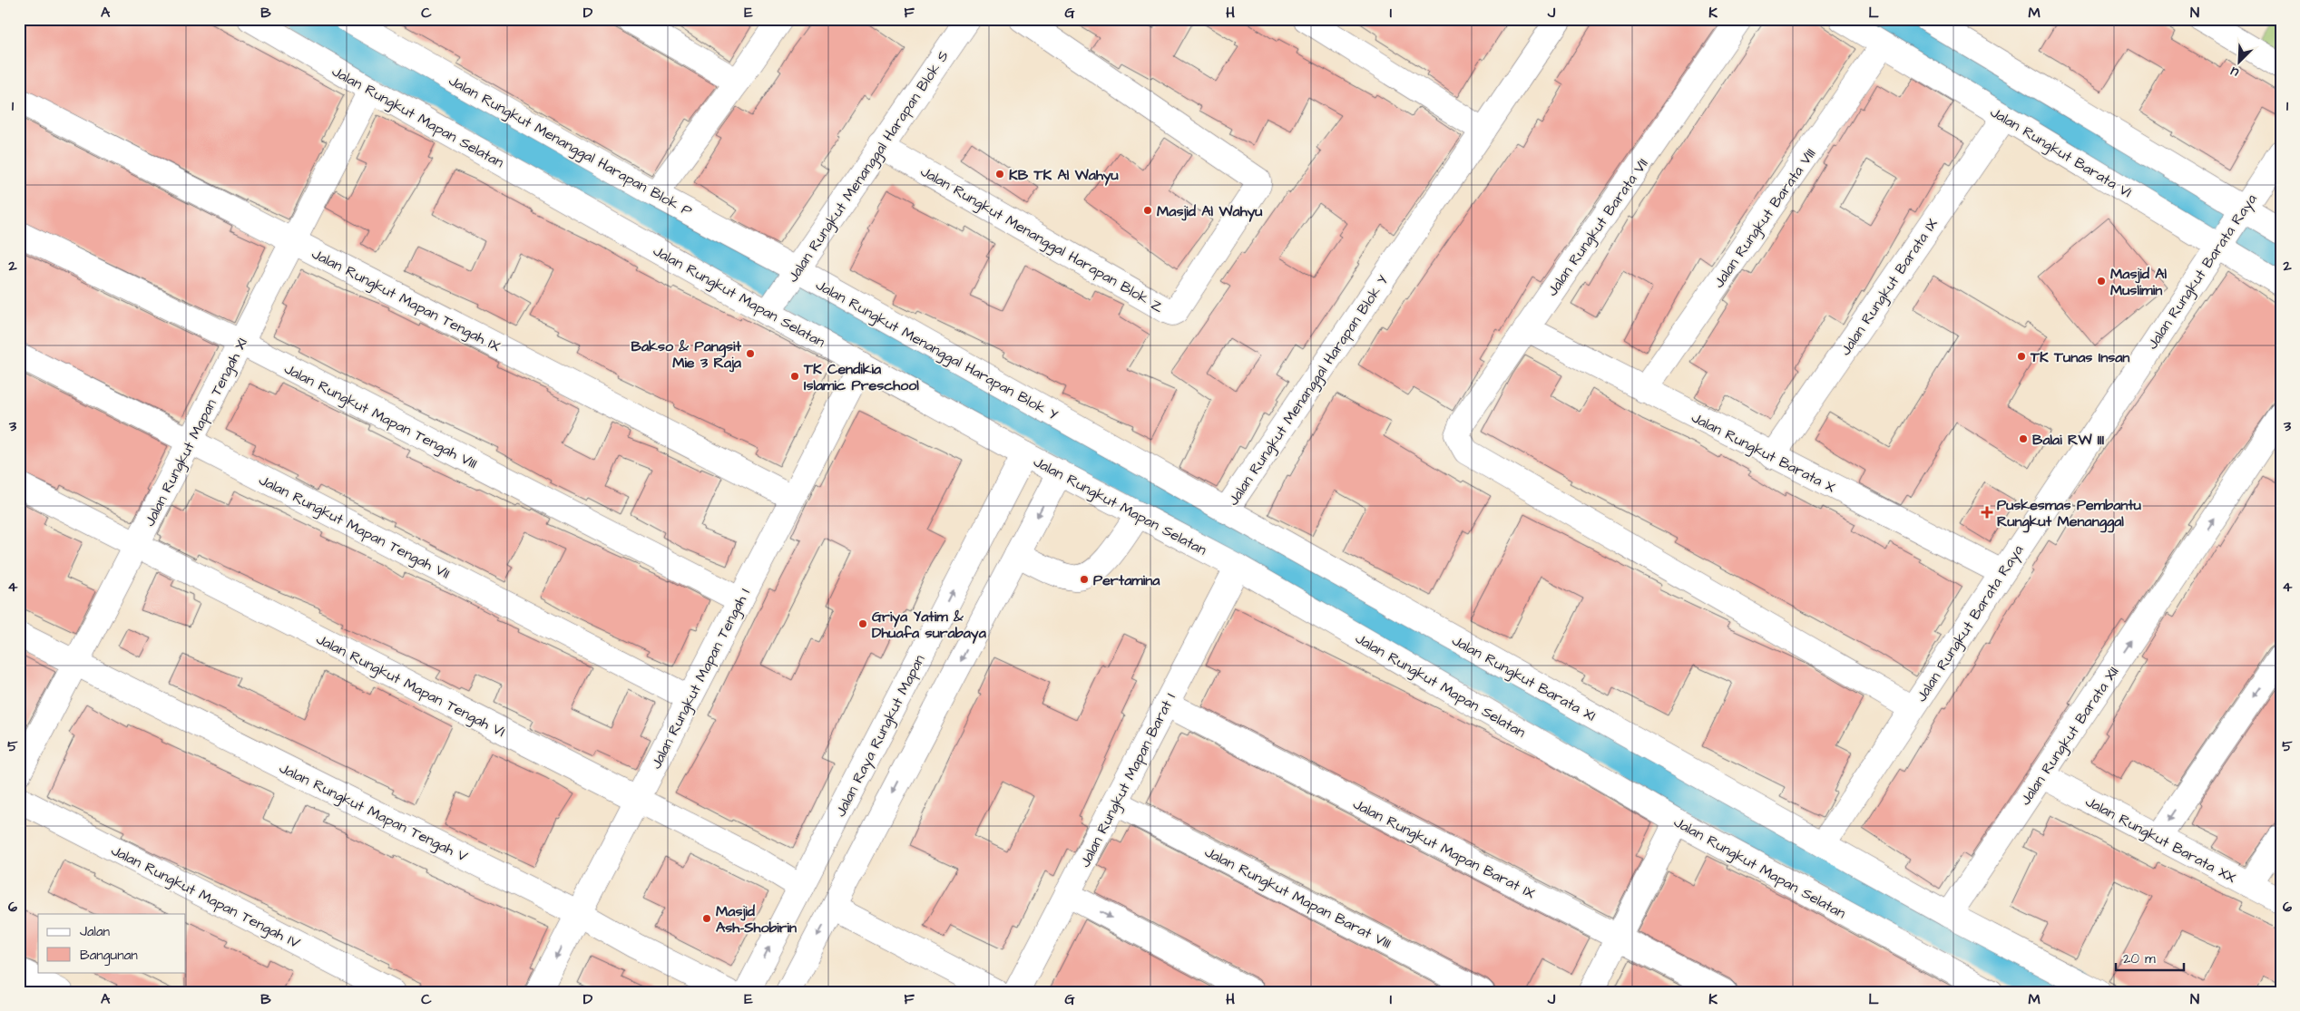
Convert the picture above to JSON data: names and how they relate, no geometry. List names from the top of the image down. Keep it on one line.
{"streets":{"street":["Jalan Rungkut Mapan Selatan","Jalan Rungkut Menanggal Harapan Blok P","Jalan Rungkut Barata VI","Jalan Rungkut Menanggal Harapan Blok S","Jalan Rungkut Barata VIII","Jalan Rungkut Barata VII","Jalan Rungkut Menanggal Harapan Blok Z","Jalan Rungkut Barata Raya","Jalan Rungkut Barata IX","Jalan Rungkut Mapan Tengah IX","Jalan Rungkut Menanggal Harapan Blok Y","Jalan Rungkut Mapan Tengah VIII","Jalan Rungkut Mapan Tengah XI","Jalan Rungkut Barata X","Jalan Rungkut Mapan Tengah VII","Jalan Rungkut Barata XI","Jalan Rungkut Mapan Tengah I","Jalan Rungkut Mapan Tengah VI","Jalan Raya Rungkut Mapan","Jalan Rungkut Barata XII","Jalan Rungkut Mapan Barat I","Jalan Rungkut Mapan Tengah V","Jalan Rungkut Barata XX","Jalan Rungkut Mapan Barat IX","Jalan Rungkut Mapan Tengah IV","Jalan Rungkut Mapan Barat VIII"]},"crossings":[["Jalan Rungkut Mapan Selatan","Jalan Rungkut Menanggal Harapan Blok S"],["Jalan Rungkut Mapan Selatan","Jalan Rungkut Mapan Tengah XI"],["Jalan Rungkut Mapan Selatan","Jalan Rungkut Mapan Tengah I"],["Jalan Rungkut Mapan Selatan","Jalan Raya Rungkut Mapan"],["Jalan Rungkut Mapan Selatan","Jalan Rungkut Mapan Barat I"],["Jalan Rungkut Menanggal Harapan Blok P","Jalan Rungkut Menanggal Harapan Blok S"],["Jalan Rungkut Menanggal Harapan Blok P","Jalan Rungkut Menanggal Harapan Blok Y"],["Jalan Rungkut Barata VI","Jalan Rungkut Barata VIII"],["Jalan Rungkut Barata VI","Jalan Rungkut Barata Raya"],["Jalan Rungkut Barata VI","Jalan Rungkut Barata IX"],["Jalan Rungkut Menanggal Harapan Blok S","Jalan Rungkut Menanggal Harapan Blok Z"],["Jalan Rungkut Menanggal Harapan Blok S","Jalan Rungkut Menanggal Harapan Blok Y"],["Jalan Rungkut Barata VIII","Jalan Rungkut Barata X"],["Jalan Rungkut Barata VII","Jalan Rungkut Barata Raya"],["Jalan Rungkut Barata VII","Jalan Rungkut Barata X"],["Jalan Rungkut Barata Raya","Jalan Rungkut Barata X"],["Jalan Rungkut Barata Raya","Jalan Rungkut Barata XI"],["Jalan Rungkut Barata IX","Jalan Rungkut Barata X"],["Jalan Rungkut Mapan Tengah IX","Jalan Rungkut Mapan Tengah XI"],["Jalan Rungkut Mapan Tengah IX","Jalan Rungkut Mapan Tengah I"],["Jalan Rungkut Menanggal Harapan Blok Y","Jalan Rungkut Barata XI"],["Jalan Rungkut Mapan Tengah VIII","Jalan Rungkut Mapan Tengah XI"],["Jalan Rungkut Mapan Tengah VIII","Jalan Rungkut Mapan Tengah I"],["Jalan Rungkut Mapan Tengah XI","Jalan Rungkut Mapan Tengah VII"],["Jalan Rungkut Mapan Tengah XI","Jalan Rungkut Mapan Tengah VI"],["Jalan Rungkut Mapan Tengah XI","Jalan Rungkut Mapan Tengah V"],["Jalan Rungkut Mapan Tengah VII","Jalan Rungkut Mapan Tengah I"],["Jalan Rungkut Barata XI","Jalan Rungkut Barata XII"],["Jalan Rungkut Mapan Tengah I","Jalan Rungkut Mapan Tengah VI"],["Jalan Rungkut Mapan Tengah I","Jalan Rungkut Mapan Tengah V"],["Jalan Rungkut Mapan Tengah VI","Jalan Raya Rungkut Mapan"],["Jalan Rungkut Barata XII","Jalan Rungkut Barata XX"],["Jalan Rungkut Mapan Barat I","Jalan Rungkut Mapan Barat IX"],["Jalan Rungkut Mapan Barat I","Jalan Rungkut Mapan Barat VIII"]],"places":{"other":["KB TK Al Wahyu","Masjid Al Wahyu","Masjid Al Muslimin","Bakso & Pangsit Mie 3 Raja","TK Tunas Insan","TK Cendikia Islamic Preschool","Balai RW III","Pertamina","Griya Yatim & Dhuafa surabaya","Masjid Ash-Shobirin"],"health":["Puskesmas Pembantu Rungkut Menanggal"]},"legend":["Jalan","Bangunan"],"scale_bar":"20 m","north":"bottom left","grid":{"columns":["A","B","C","D","E","F","G","H","I","J","K","L","M","N"],"rows":["1","2","3","4","5","6"]}}
